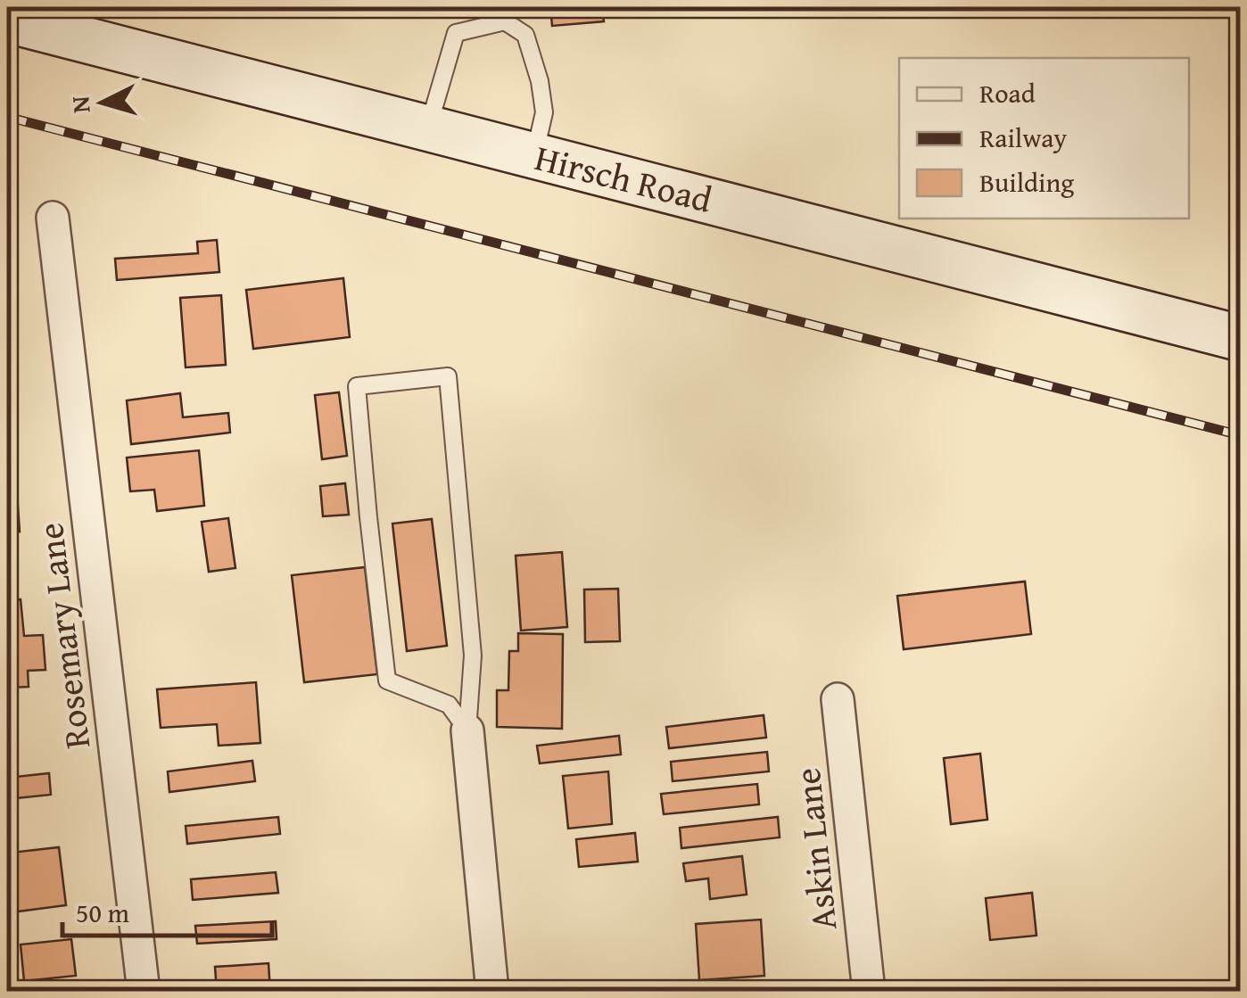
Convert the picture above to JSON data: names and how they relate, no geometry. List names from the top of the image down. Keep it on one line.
{"streets":{"main road":["Hirsch Road"],"street":["Rosemary Lane","Askin Lane"]},"legend":["Road","Railway","Building"],"scale_bar":"50 m","north":"left"}
